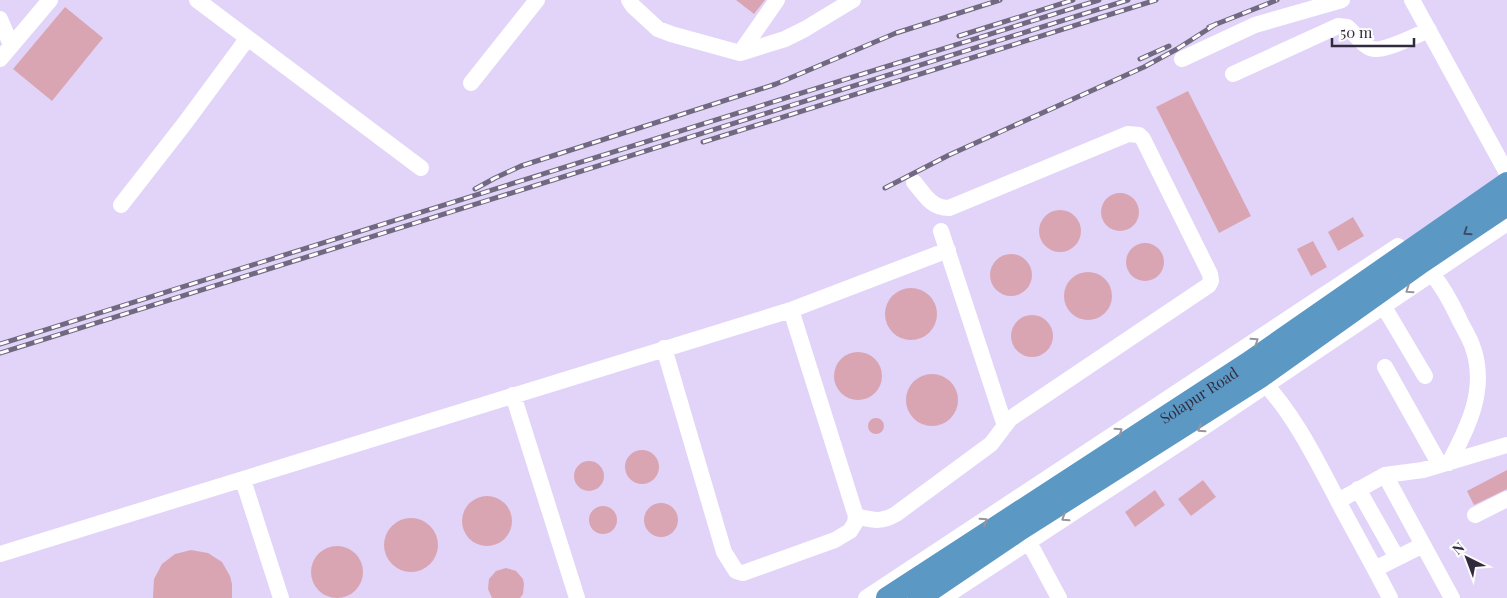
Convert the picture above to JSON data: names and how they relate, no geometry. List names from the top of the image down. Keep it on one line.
{"streets":{"highway":["Solapur Road"]},"scale_bar":"50 m","north":"top left"}
